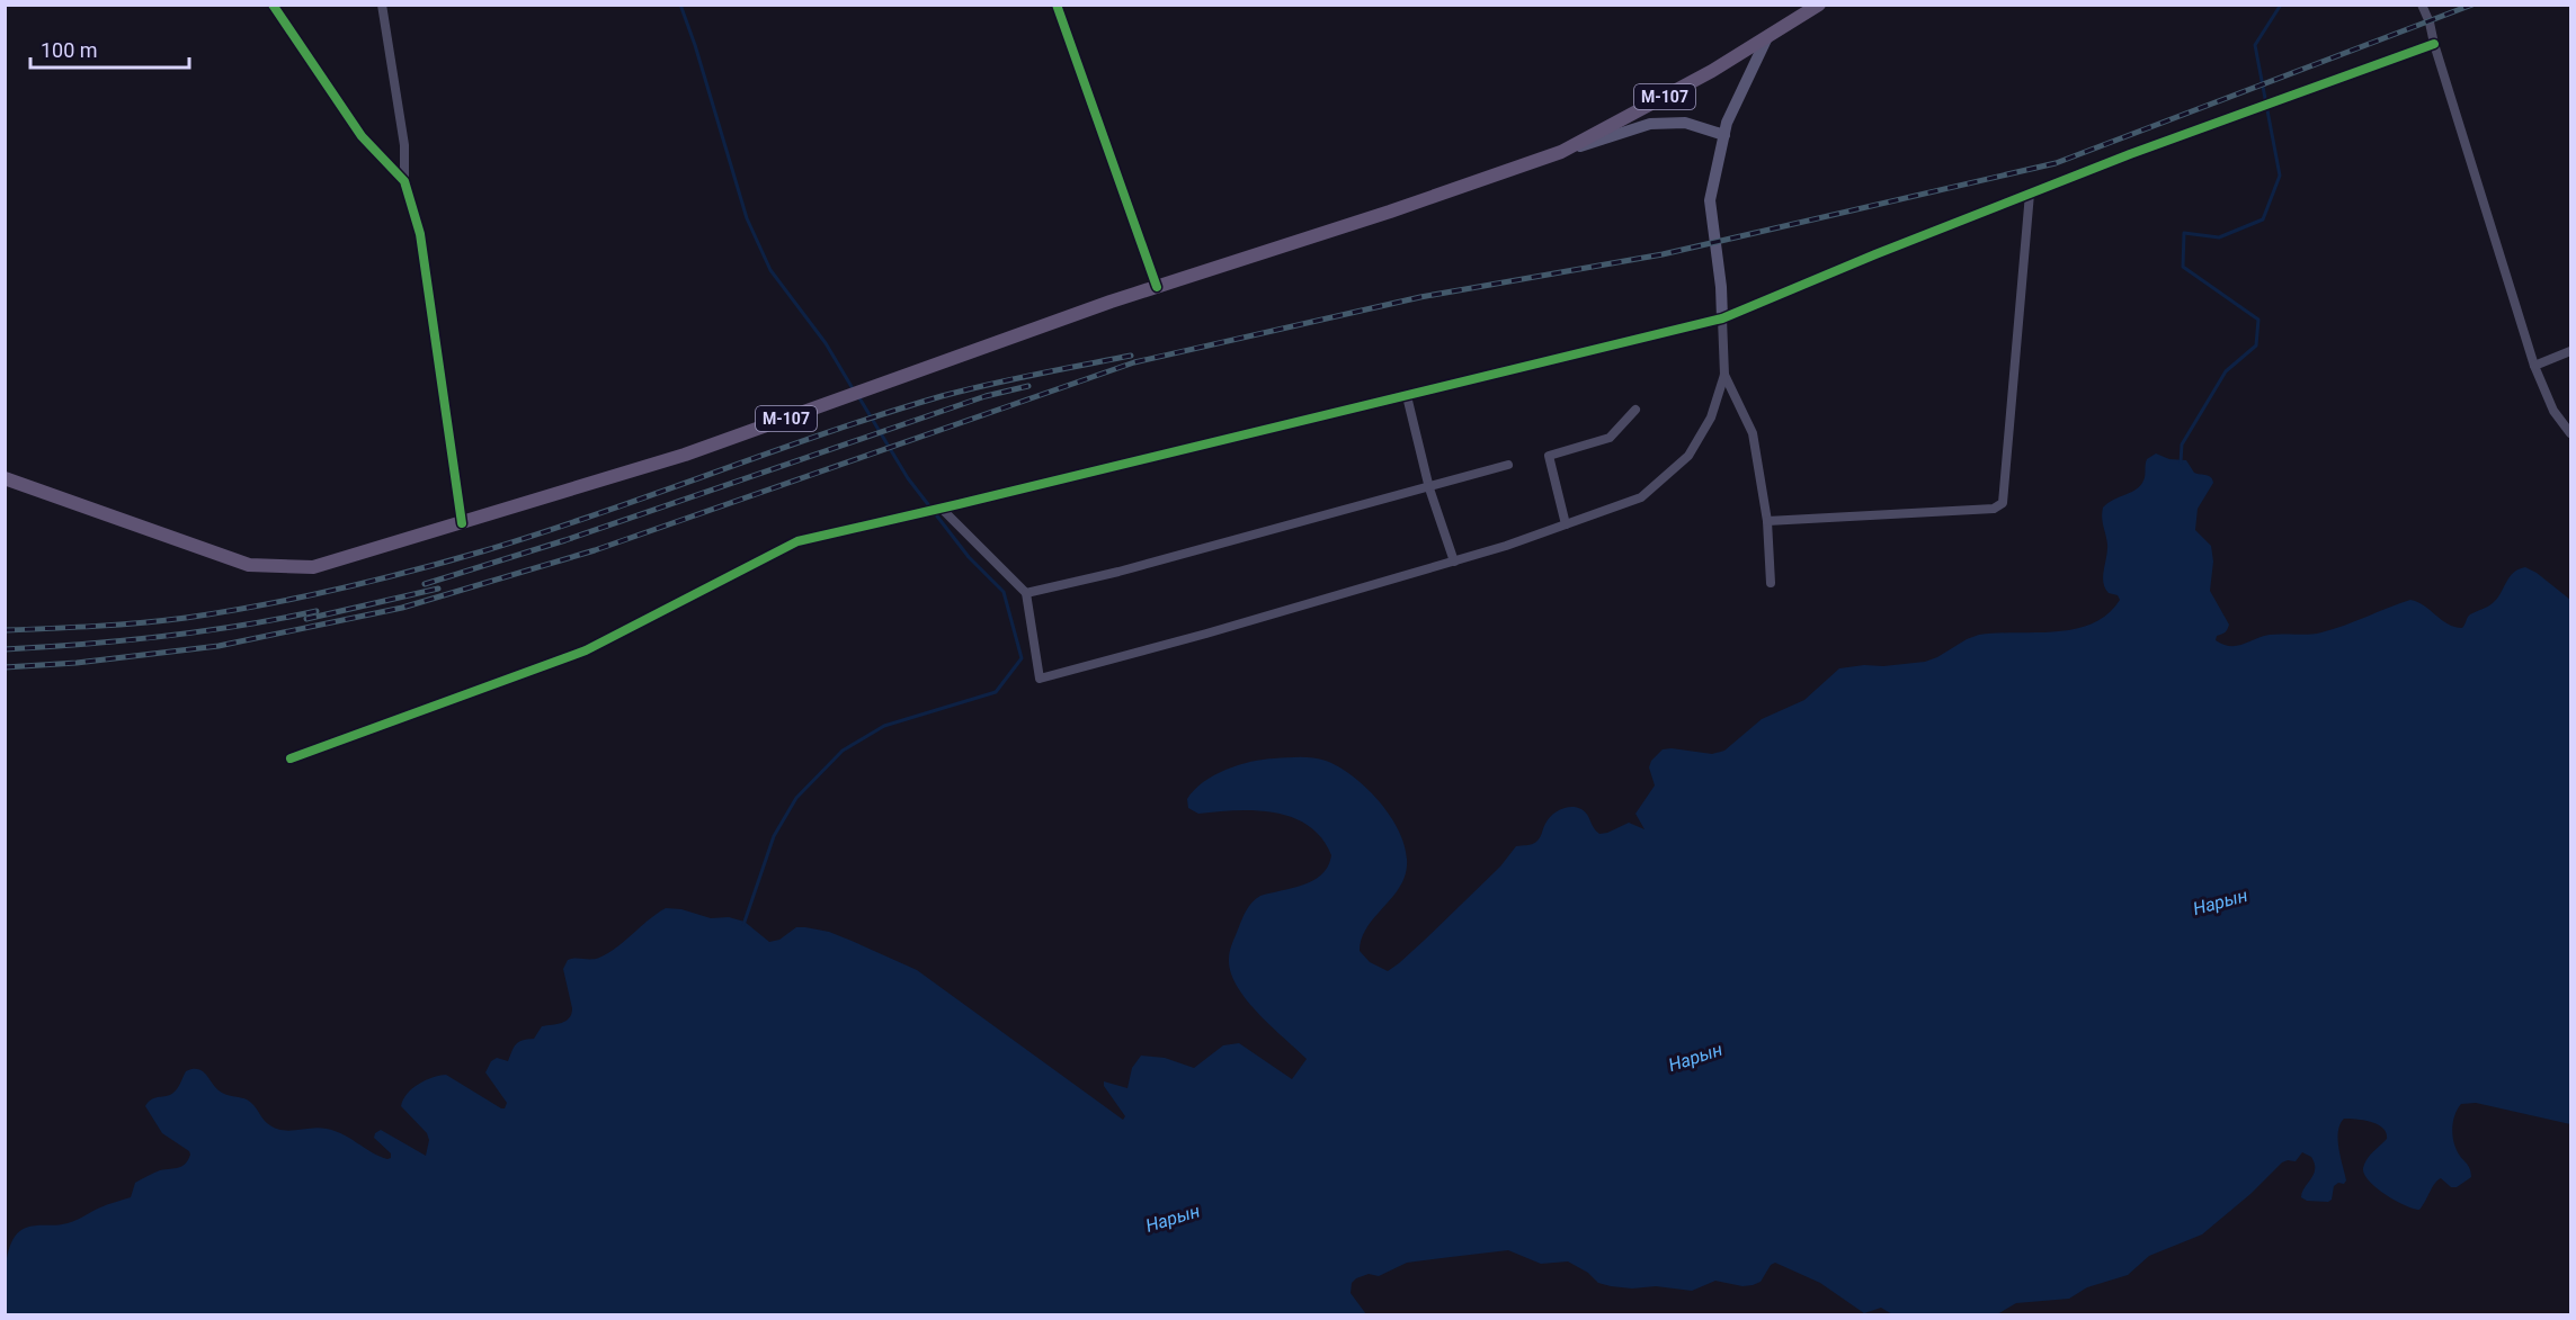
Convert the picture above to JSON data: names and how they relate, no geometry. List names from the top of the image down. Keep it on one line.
{"streets":{"main road":["М-107"]},"water":["Нарын"],"scale_bar":"100 m"}
